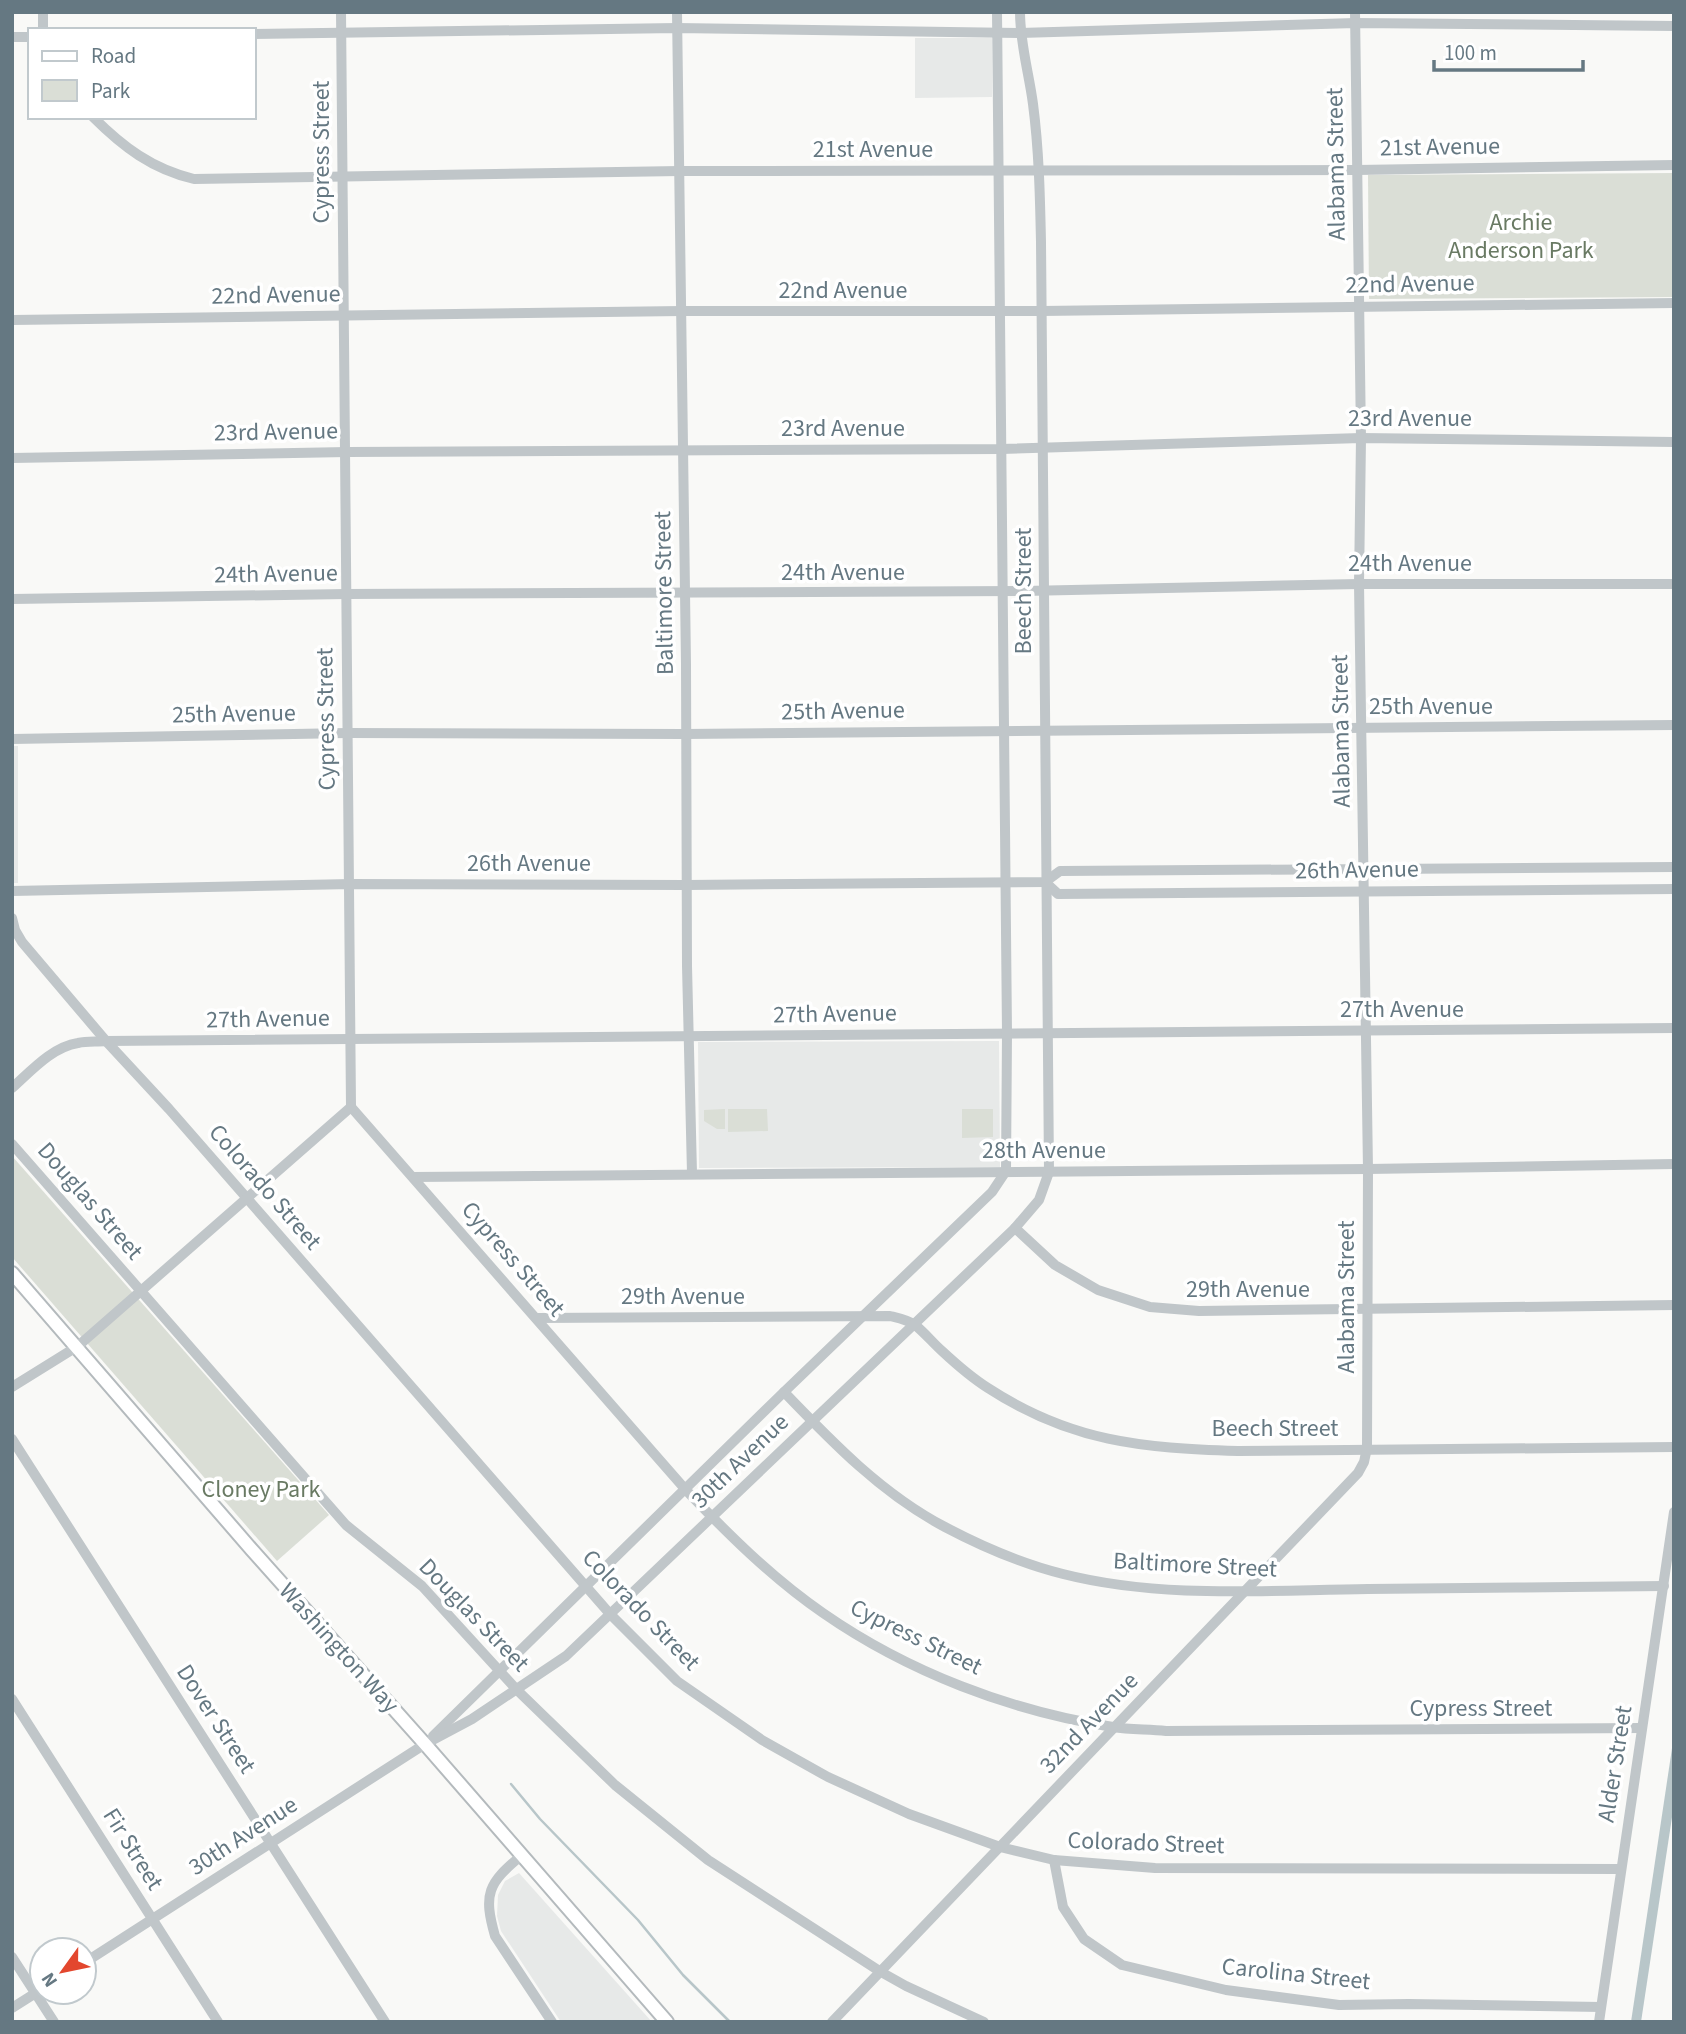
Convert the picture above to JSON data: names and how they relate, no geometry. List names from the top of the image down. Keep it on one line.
{"streets":{"main road":["Washington Way"],"street":["21st Avenue","Cypress Street","Alabama Street","22nd Avenue","23rd Avenue","24th Avenue","Beech Street","Baltimore Street","25th Avenue","26th Avenue","27th Avenue","28th Avenue","Colorado Street","Douglas Street","29th Avenue","30th Avenue","Dover Street","32nd Avenue","Alder Street","Fir Street","Carolina Street"]},"crossings":[["21st Avenue","Cypress Street"],["21st Avenue","Alabama Street"],["21st Avenue","Beech Street"],["21st Avenue","Baltimore Street"],["Cypress Street","22nd Avenue"],["Cypress Street","23rd Avenue"],["Cypress Street","24th Avenue"],["Cypress Street","25th Avenue"],["Cypress Street","26th Avenue"],["Cypress Street","27th Avenue"],["Cypress Street","28th Avenue"],["Cypress Street","29th Avenue"],["Cypress Street","30th Avenue"],["Cypress Street","32nd Avenue"],["Cypress Street","Alder Street"],["Alabama Street","22nd Avenue"],["Alabama Street","23rd Avenue"],["Alabama Street","24th Avenue"],["Alabama Street","Beech Street"],["Alabama Street","25th Avenue"],["Alabama Street","26th Avenue"],["Alabama Street","27th Avenue"],["Alabama Street","28th Avenue"],["Alabama Street","29th Avenue"],["Alabama Street","32nd Avenue"],["22nd Avenue","Beech Street"],["22nd Avenue","Baltimore Street"],["23rd Avenue","Beech Street"],["23rd Avenue","Baltimore Street"],["24th Avenue","Beech Street"],["24th Avenue","Baltimore Street"],["Beech Street","25th Avenue"],["Beech Street","26th Avenue"],["Beech Street","27th Avenue"],["Beech Street","28th Avenue"],["Beech Street","29th Avenue"],["Beech Street","30th Avenue"],["Beech Street","32nd Avenue"],["Baltimore Street","25th Avenue"],["Baltimore Street","26th Avenue"],["Baltimore Street","27th Avenue"],["Baltimore Street","28th Avenue"],["Baltimore Street","30th Avenue"],["Baltimore Street","32nd Avenue"],["Baltimore Street","Alder Street"],["27th Avenue","Colorado Street"],["28th Avenue","30th Avenue"],["Colorado Street","30th Avenue"],["Colorado Street","32nd Avenue"],["Colorado Street","Alder Street"],["Colorado Street","Carolina Street"],["Douglas Street","30th Avenue"],["Douglas Street","32nd Avenue"],["29th Avenue","30th Avenue"],["30th Avenue","Washington Way"],["30th Avenue","Dover Street"],["30th Avenue","Fir Street"],["Alder Street","Carolina Street"]],"parks":["Archie Anderson Park","Cloney Park"],"legend":["Road","Park"],"scale_bar":"100 m","north":"bottom left"}
